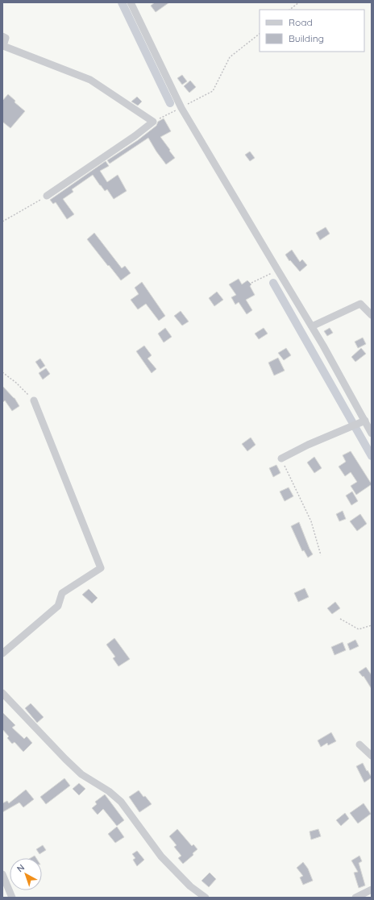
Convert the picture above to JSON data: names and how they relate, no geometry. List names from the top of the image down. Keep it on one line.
{"legend":["Road","Building"],"north":"top left"}
